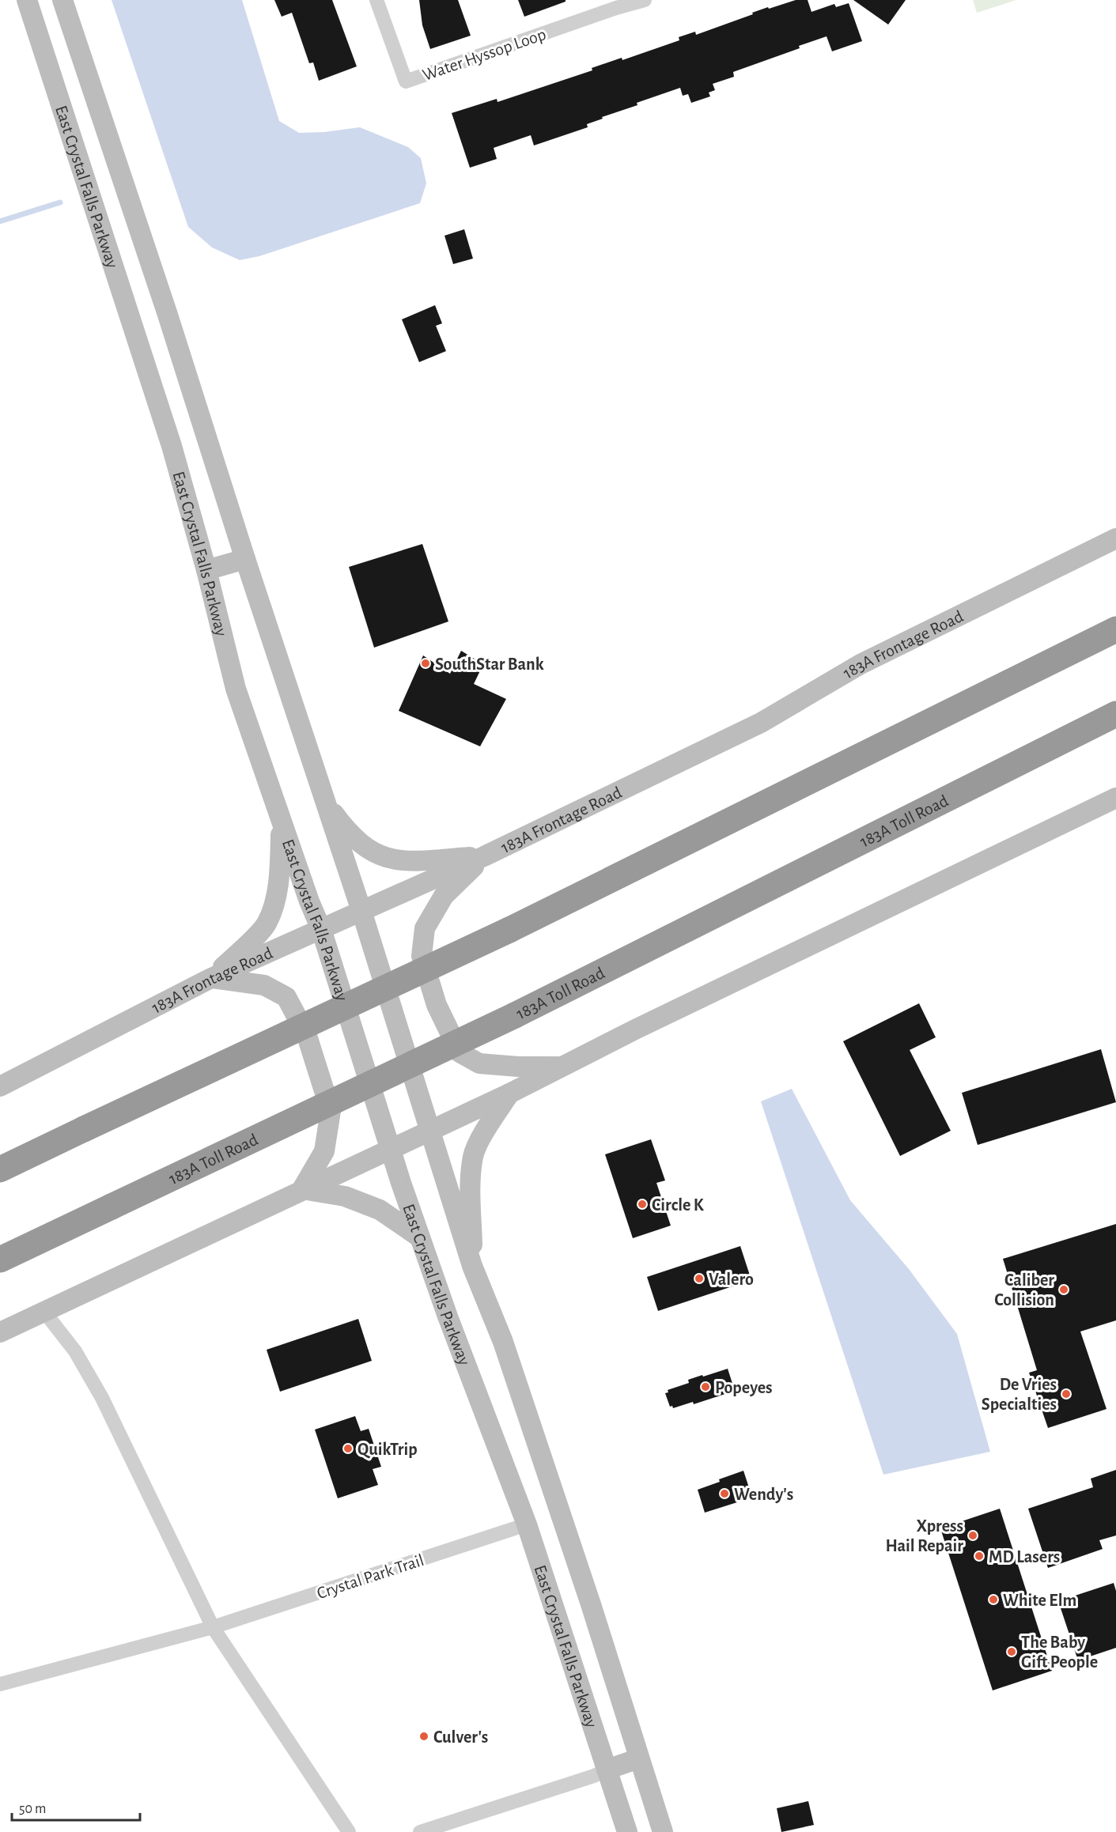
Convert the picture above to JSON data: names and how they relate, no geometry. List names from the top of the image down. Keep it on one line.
{"streets":{"highway":["183A Toll Road"],"main road":["East Crystal Falls Parkway","183A Frontage Road"],"street":["Water Hyssop Loop","Crystal Park Trail"]},"crossings":[["East Crystal Falls Parkway","183A Frontage Road"],["East Crystal Falls Parkway","Crystal Park Trail"]],"places":["SouthStar Bank","Circle K","Valero","Caliber Collision","Popeyes","De Vries Specialties","QuikTrip","Wendy's","Xpress Hail Repair","MD Lasers","White Elm","The Baby Gift People","Culver's"],"scale_bar":"50 m"}
